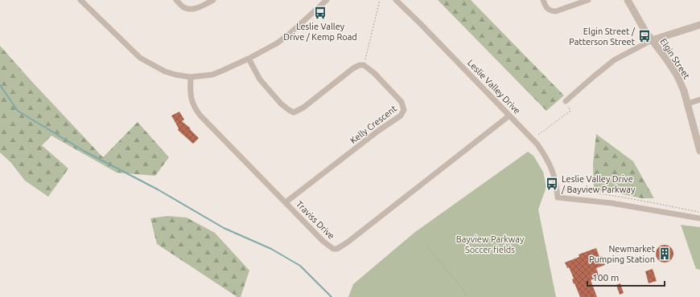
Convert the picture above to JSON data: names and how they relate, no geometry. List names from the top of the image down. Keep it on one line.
{"streets":{"street":["Elgin Street","Leslie Valley Drive","Kelly Crescent","Traviss Drive"]},"crossings":[["Leslie Valley Drive","Traviss Drive"],["Kelly Crescent","Traviss Drive"]],"parks":["Bayview Parkway Soccer fields"],"places":{"bus stop":["Leslie Valley Drive / Kemp Road","Elgin Street / Patterson Street","Leslie Valley Drive / Bayview Parkway"],"building":["Newmarket Pumping Station"]},"scale_bar":"100 m"}
